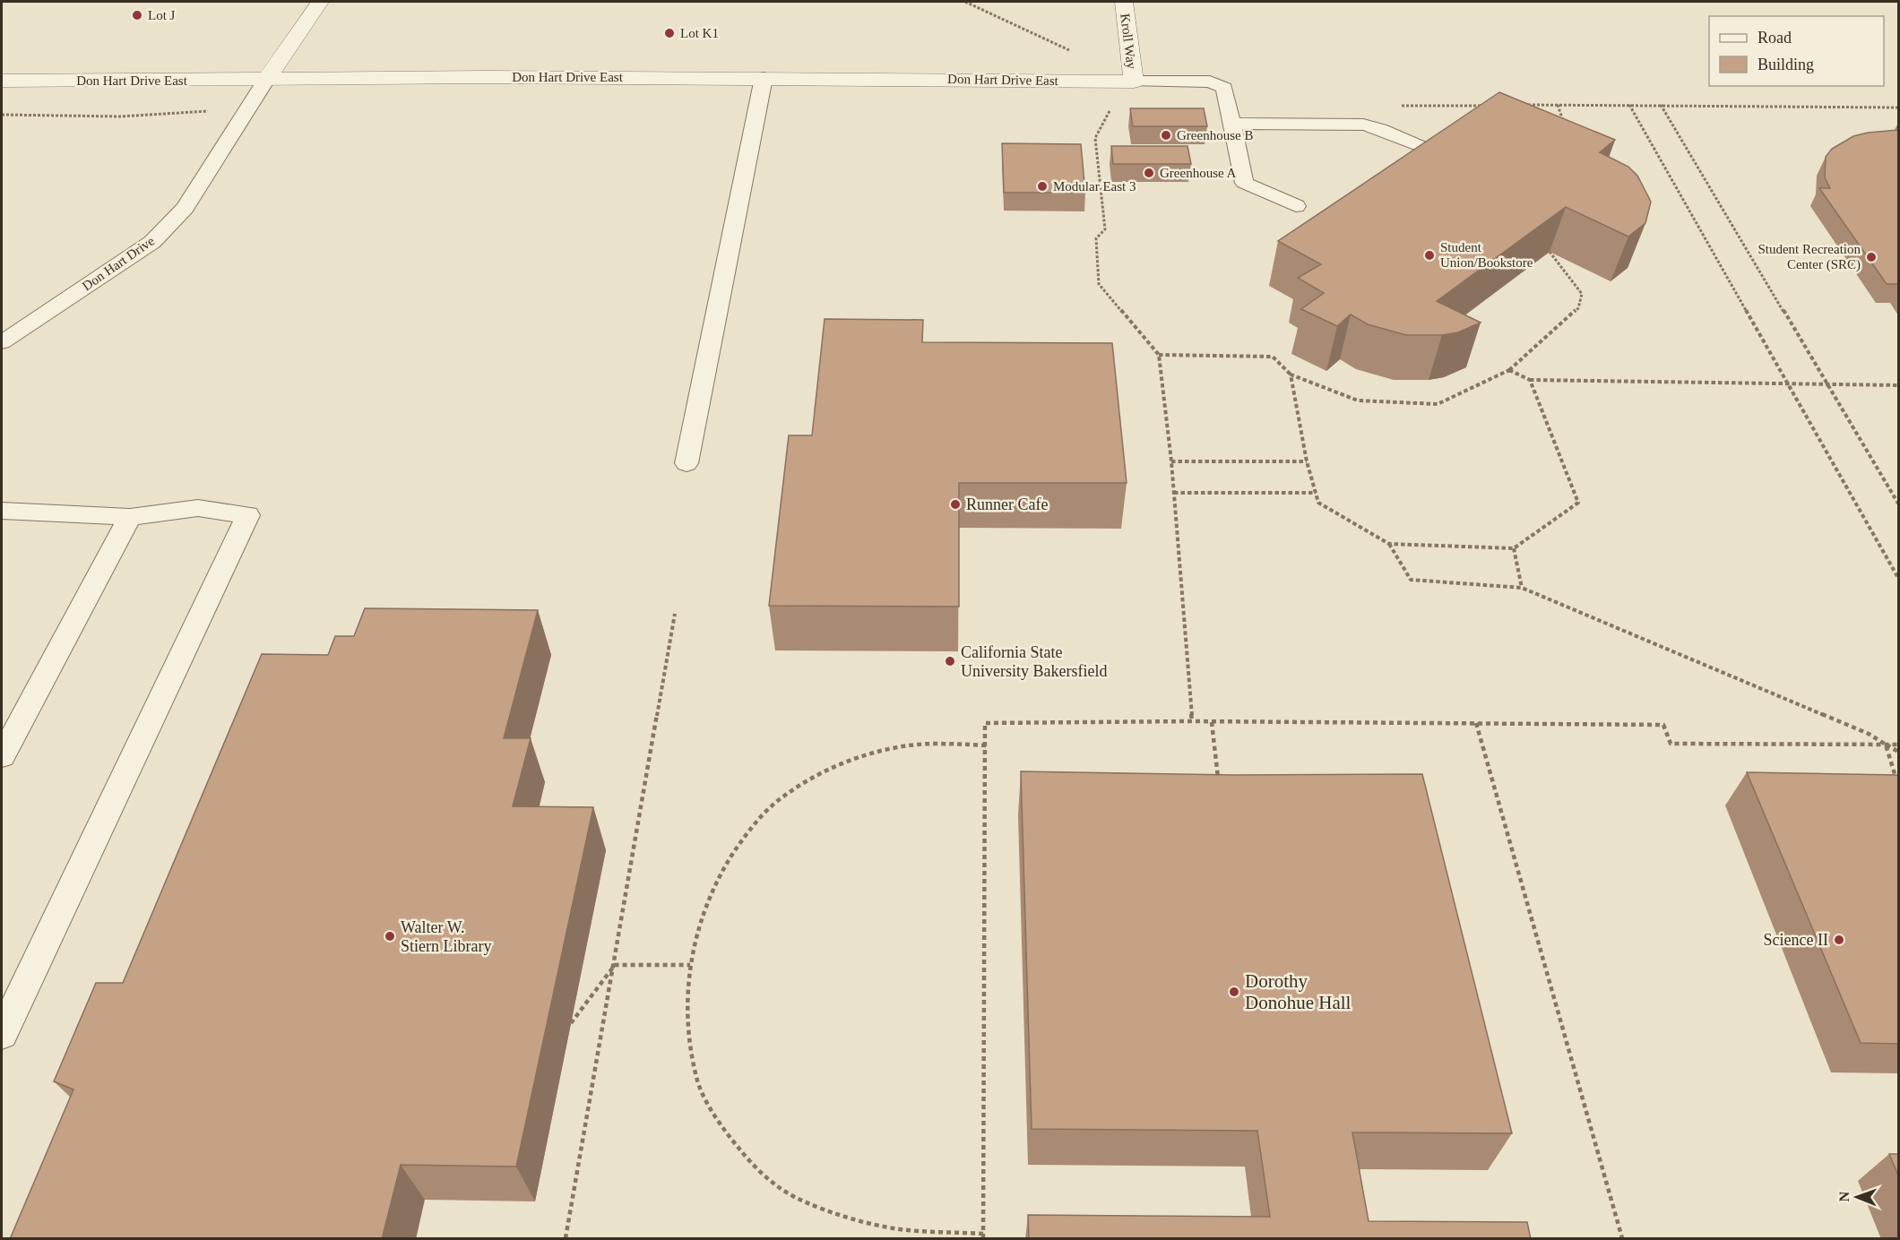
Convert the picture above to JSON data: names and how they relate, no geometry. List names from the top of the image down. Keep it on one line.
{"streets":{"street":["Kroll Way","Don Hart Drive East"],"lane":["Don Hart Drive"]},"crossings":[["Kroll Way","Don Hart Drive East"],["Don Hart Drive East","Don Hart Drive"]],"places":["Lot J","Lot K1","Greenhouse B","Greenhouse A","Modular East 3","Student Union/Bookstore","Student Recreation Center (SRC)","Runner Cafe","California State University Bakersfield","Walter W. Stiern Library","Science II","Dorothy Donohue Hall"],"legend":["Road","Building"],"north":"left"}
